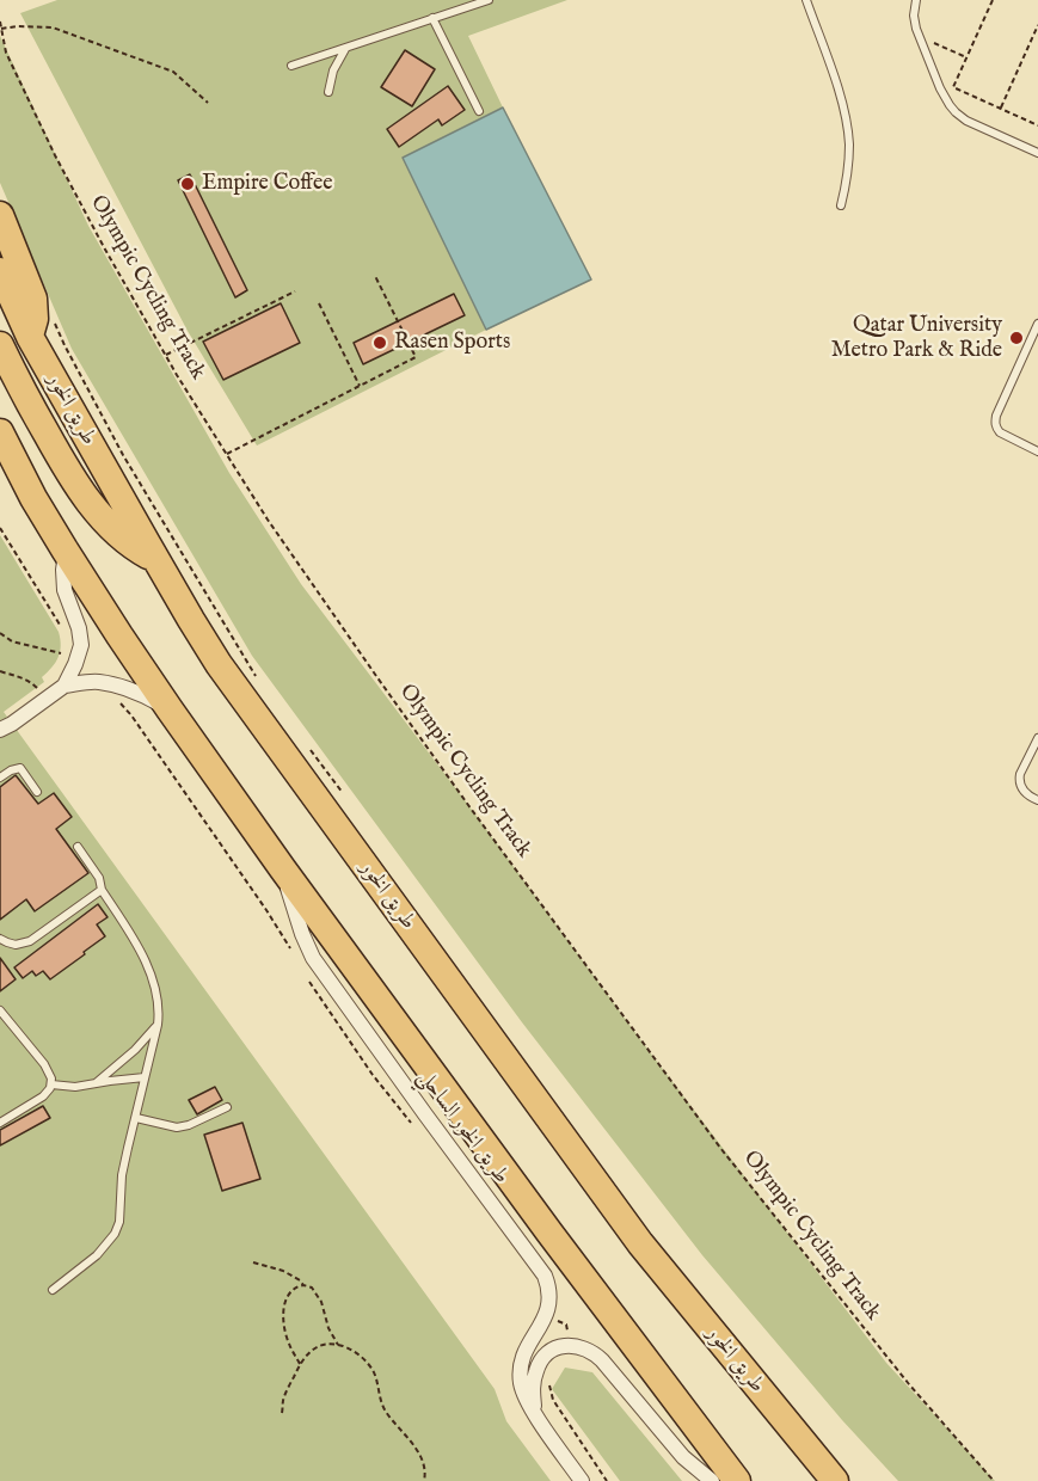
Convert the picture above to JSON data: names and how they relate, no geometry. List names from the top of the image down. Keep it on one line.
{"streets":{"highway":["طريق الخور"],"street":["طريق الخور الساحلي"],"path":["Olympic Cycling Track"]},"places":["Empire Coffee","Qatar University Metro Park & Ride","Rasen Sports"]}
